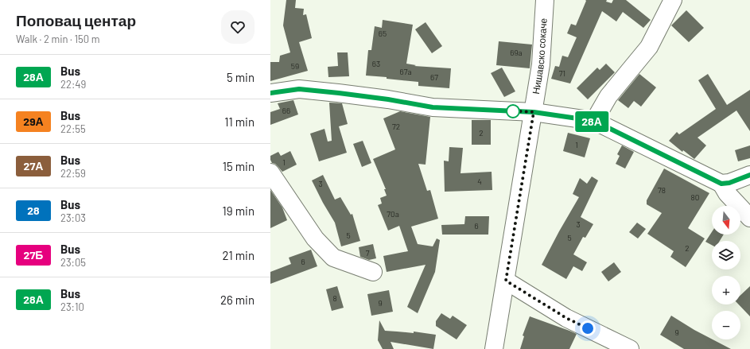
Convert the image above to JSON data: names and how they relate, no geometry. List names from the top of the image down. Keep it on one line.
{"streets":{"street":["Нишавско сокаче"]},"lines":["bus line 28А"],"house_numbers":["65","69a","63","59","67a","71","67","66","72","2","1","1","4","3","78","80","70a","3","6","5","5","2","7","6","8","9","9"],"north":"bottom","page":{"heading":["Поповац центар","Walk · 2 min · 150 m"],"on_map":"28А","list":[{"mark":"28А","name":"Bus","note":"22:49","value":"5 min"},{"mark":"29А","name":"Bus","note":"22:55","value":"11 min"},{"mark":"27А","name":"Bus","note":"22:59","value":"15 min"},{"mark":"28","name":"Bus","note":"23:03","value":"19 min"},{"mark":"27Б","name":"Bus","note":"23:05","value":"21 min"},{"mark":"28А","name":"Bus","note":"23:10","value":"26 min"}],"map_buttons":["+","−"]}}
